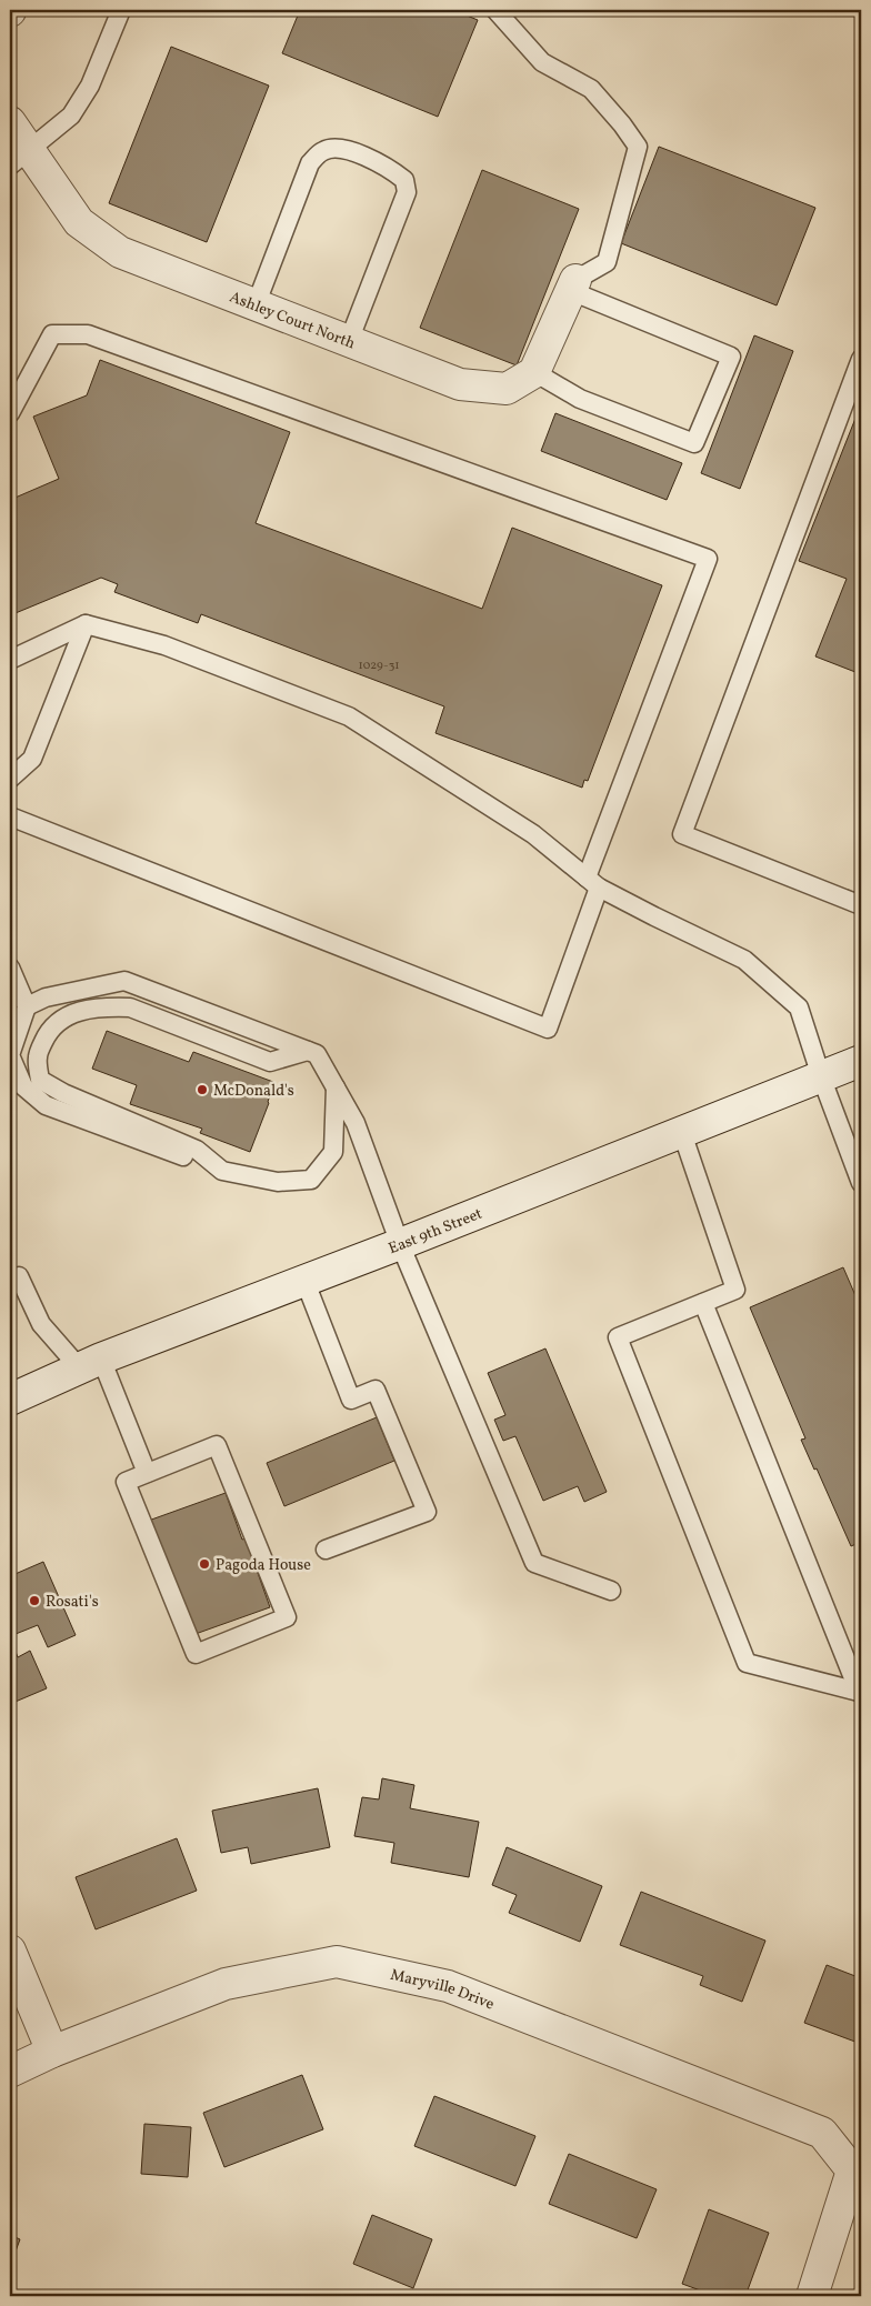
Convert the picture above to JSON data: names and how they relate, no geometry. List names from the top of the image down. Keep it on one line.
{"streets":{"street":["Ashley Court North","East 9th Street","Maryville Drive"]},"places":["McDonald's","Pagoda House","Rosati's"],"house_numbers":["1029-31"]}
